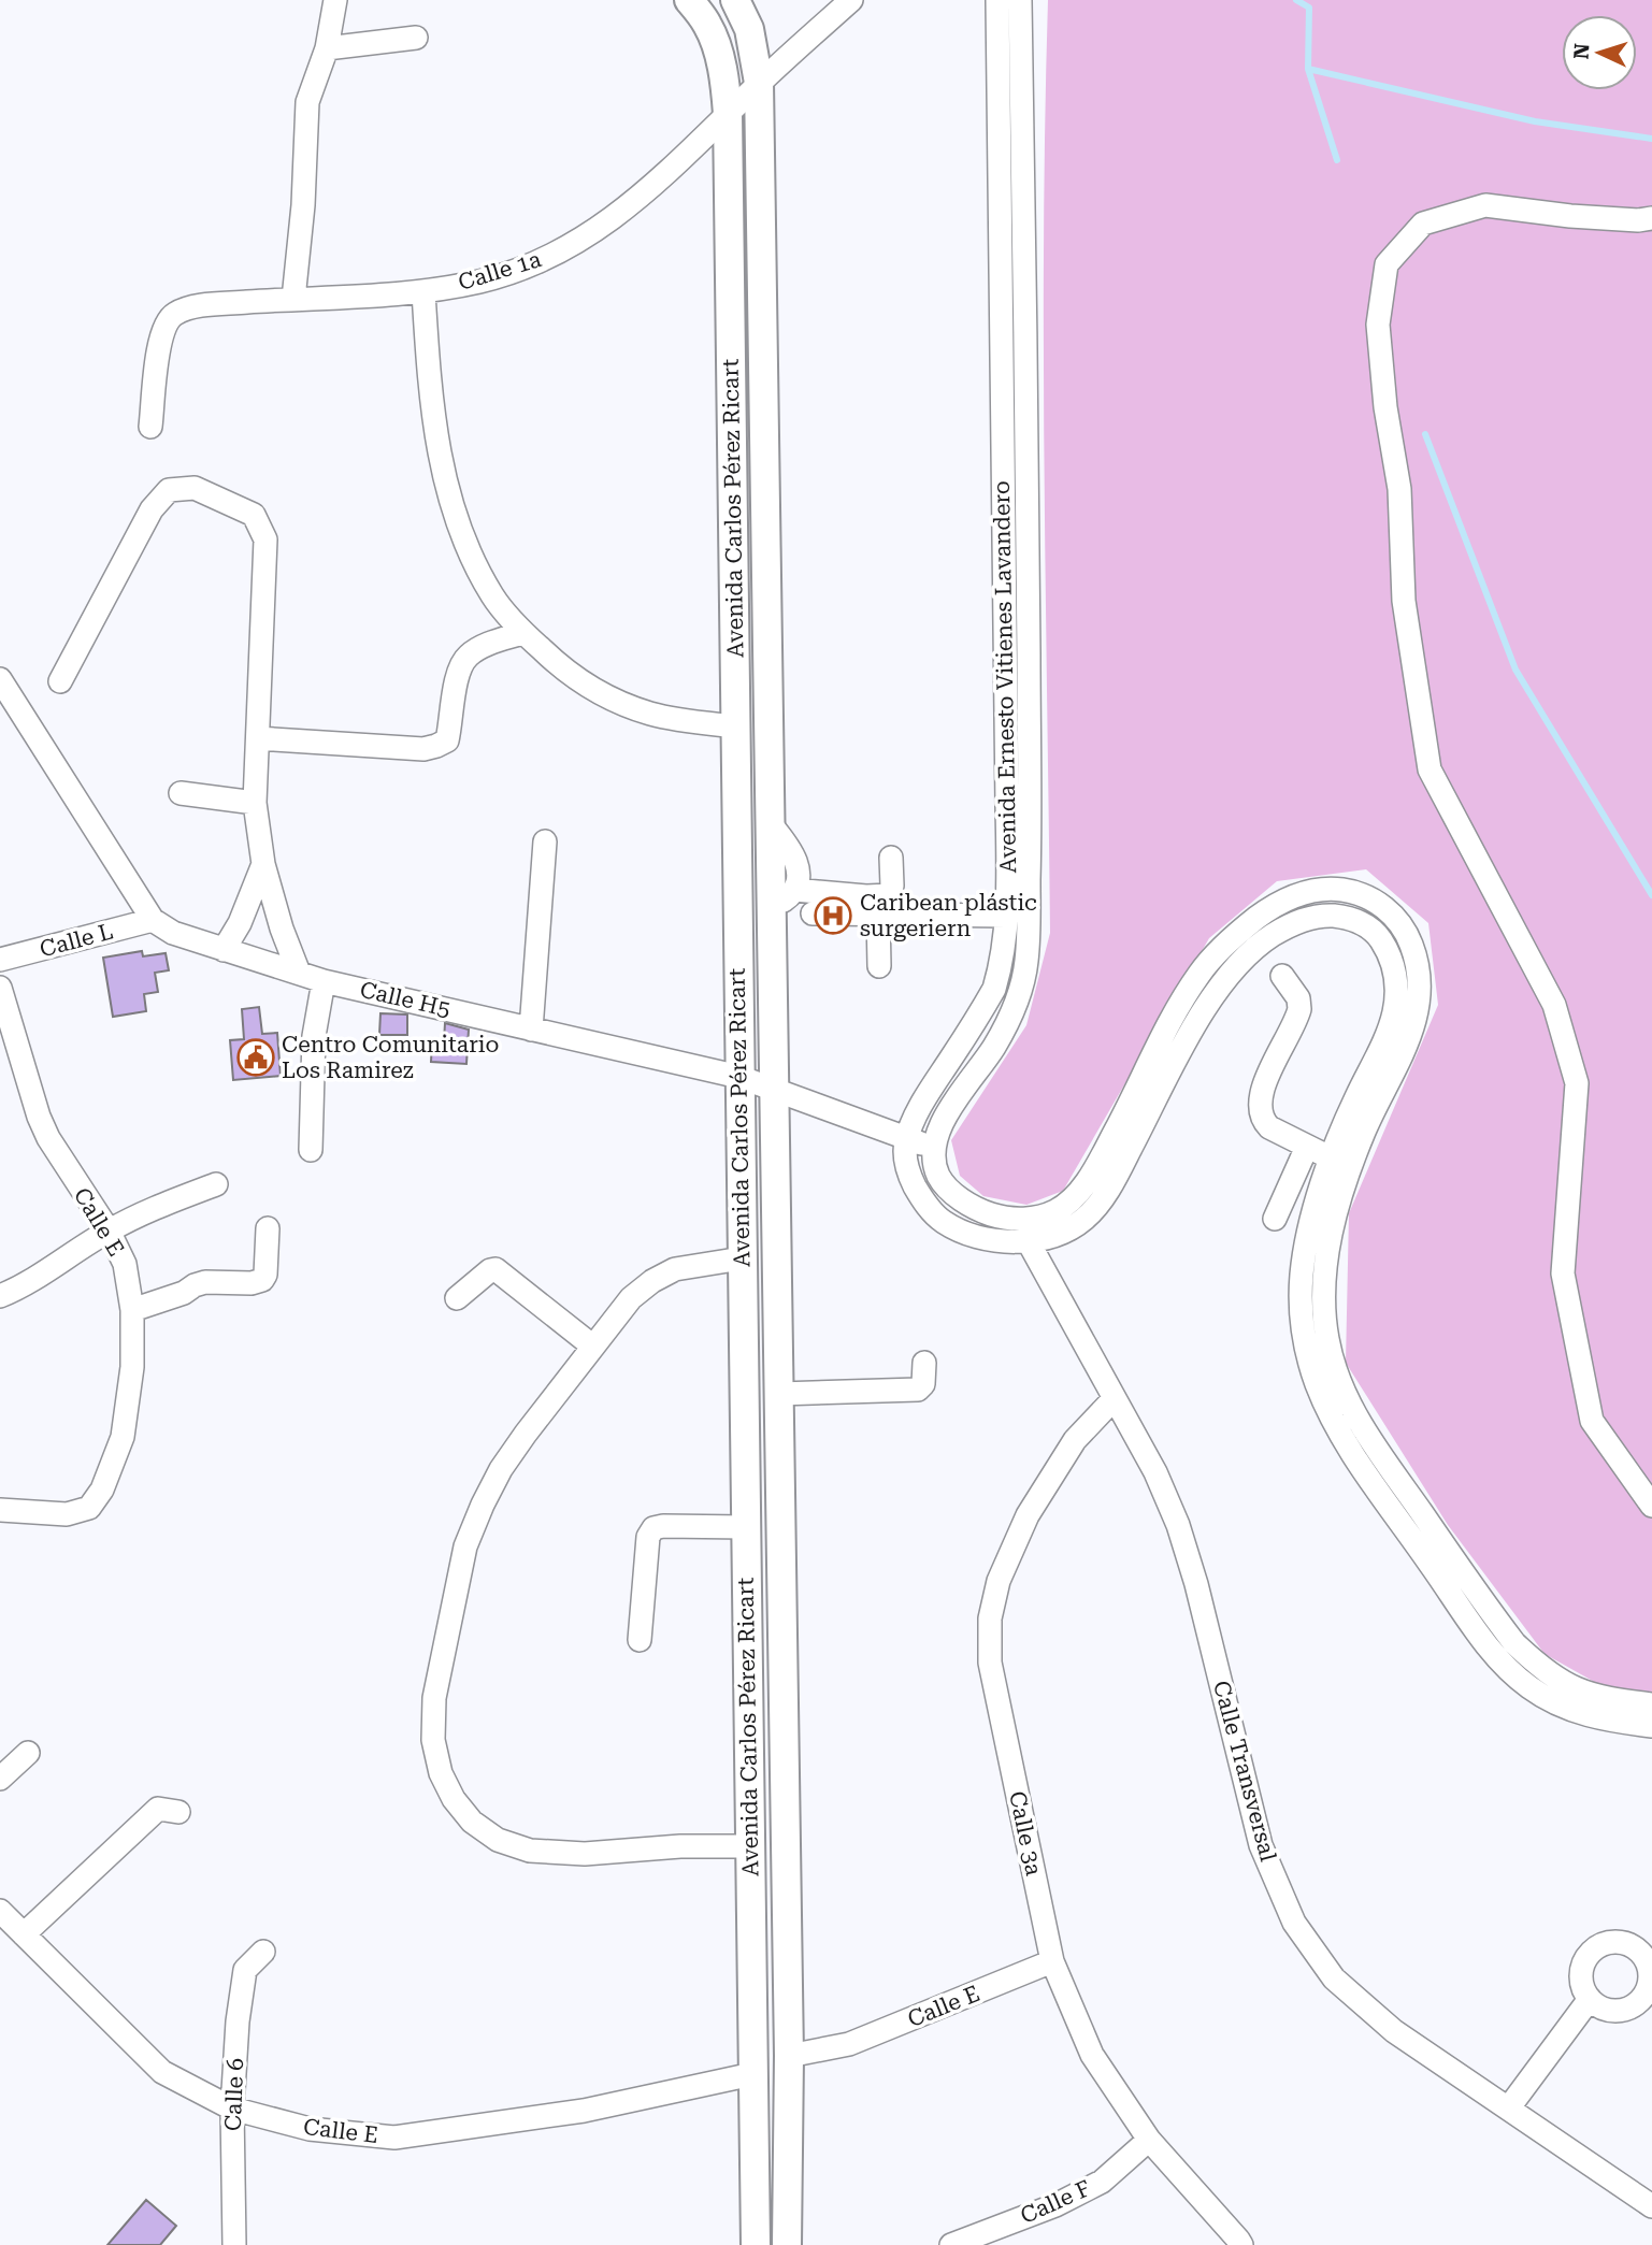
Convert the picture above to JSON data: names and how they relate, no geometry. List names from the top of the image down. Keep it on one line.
{"streets":{"main road":["Avenida Carlos Pérez Ricart"],"street":["Calle 1a","Avenida Ernesto Vitienes Lavandero","Calle L","Calle H5","Calle E","Calle Transversal","Calle 3a","Calle 6","Calle F"]},"crossings":[["Calle 1a","Avenida Carlos Pérez Ricart"],["Avenida Carlos Pérez Ricart","Calle H5"],["Avenida Carlos Pérez Ricart","Calle E"],["Avenida Ernesto Vitienes Lavandero","Calle H5"],["Calle L","Calle H5"],["Calle E","Calle 3a"],["Calle E","Calle 6"],["Calle Transversal","Calle 3a"],["Calle 3a","Calle F"]],"places":{"hospital":["Caribean plástic surgeriern"],"public building":["Centro Comunitario Los Ramirez"]},"north":"left"}
